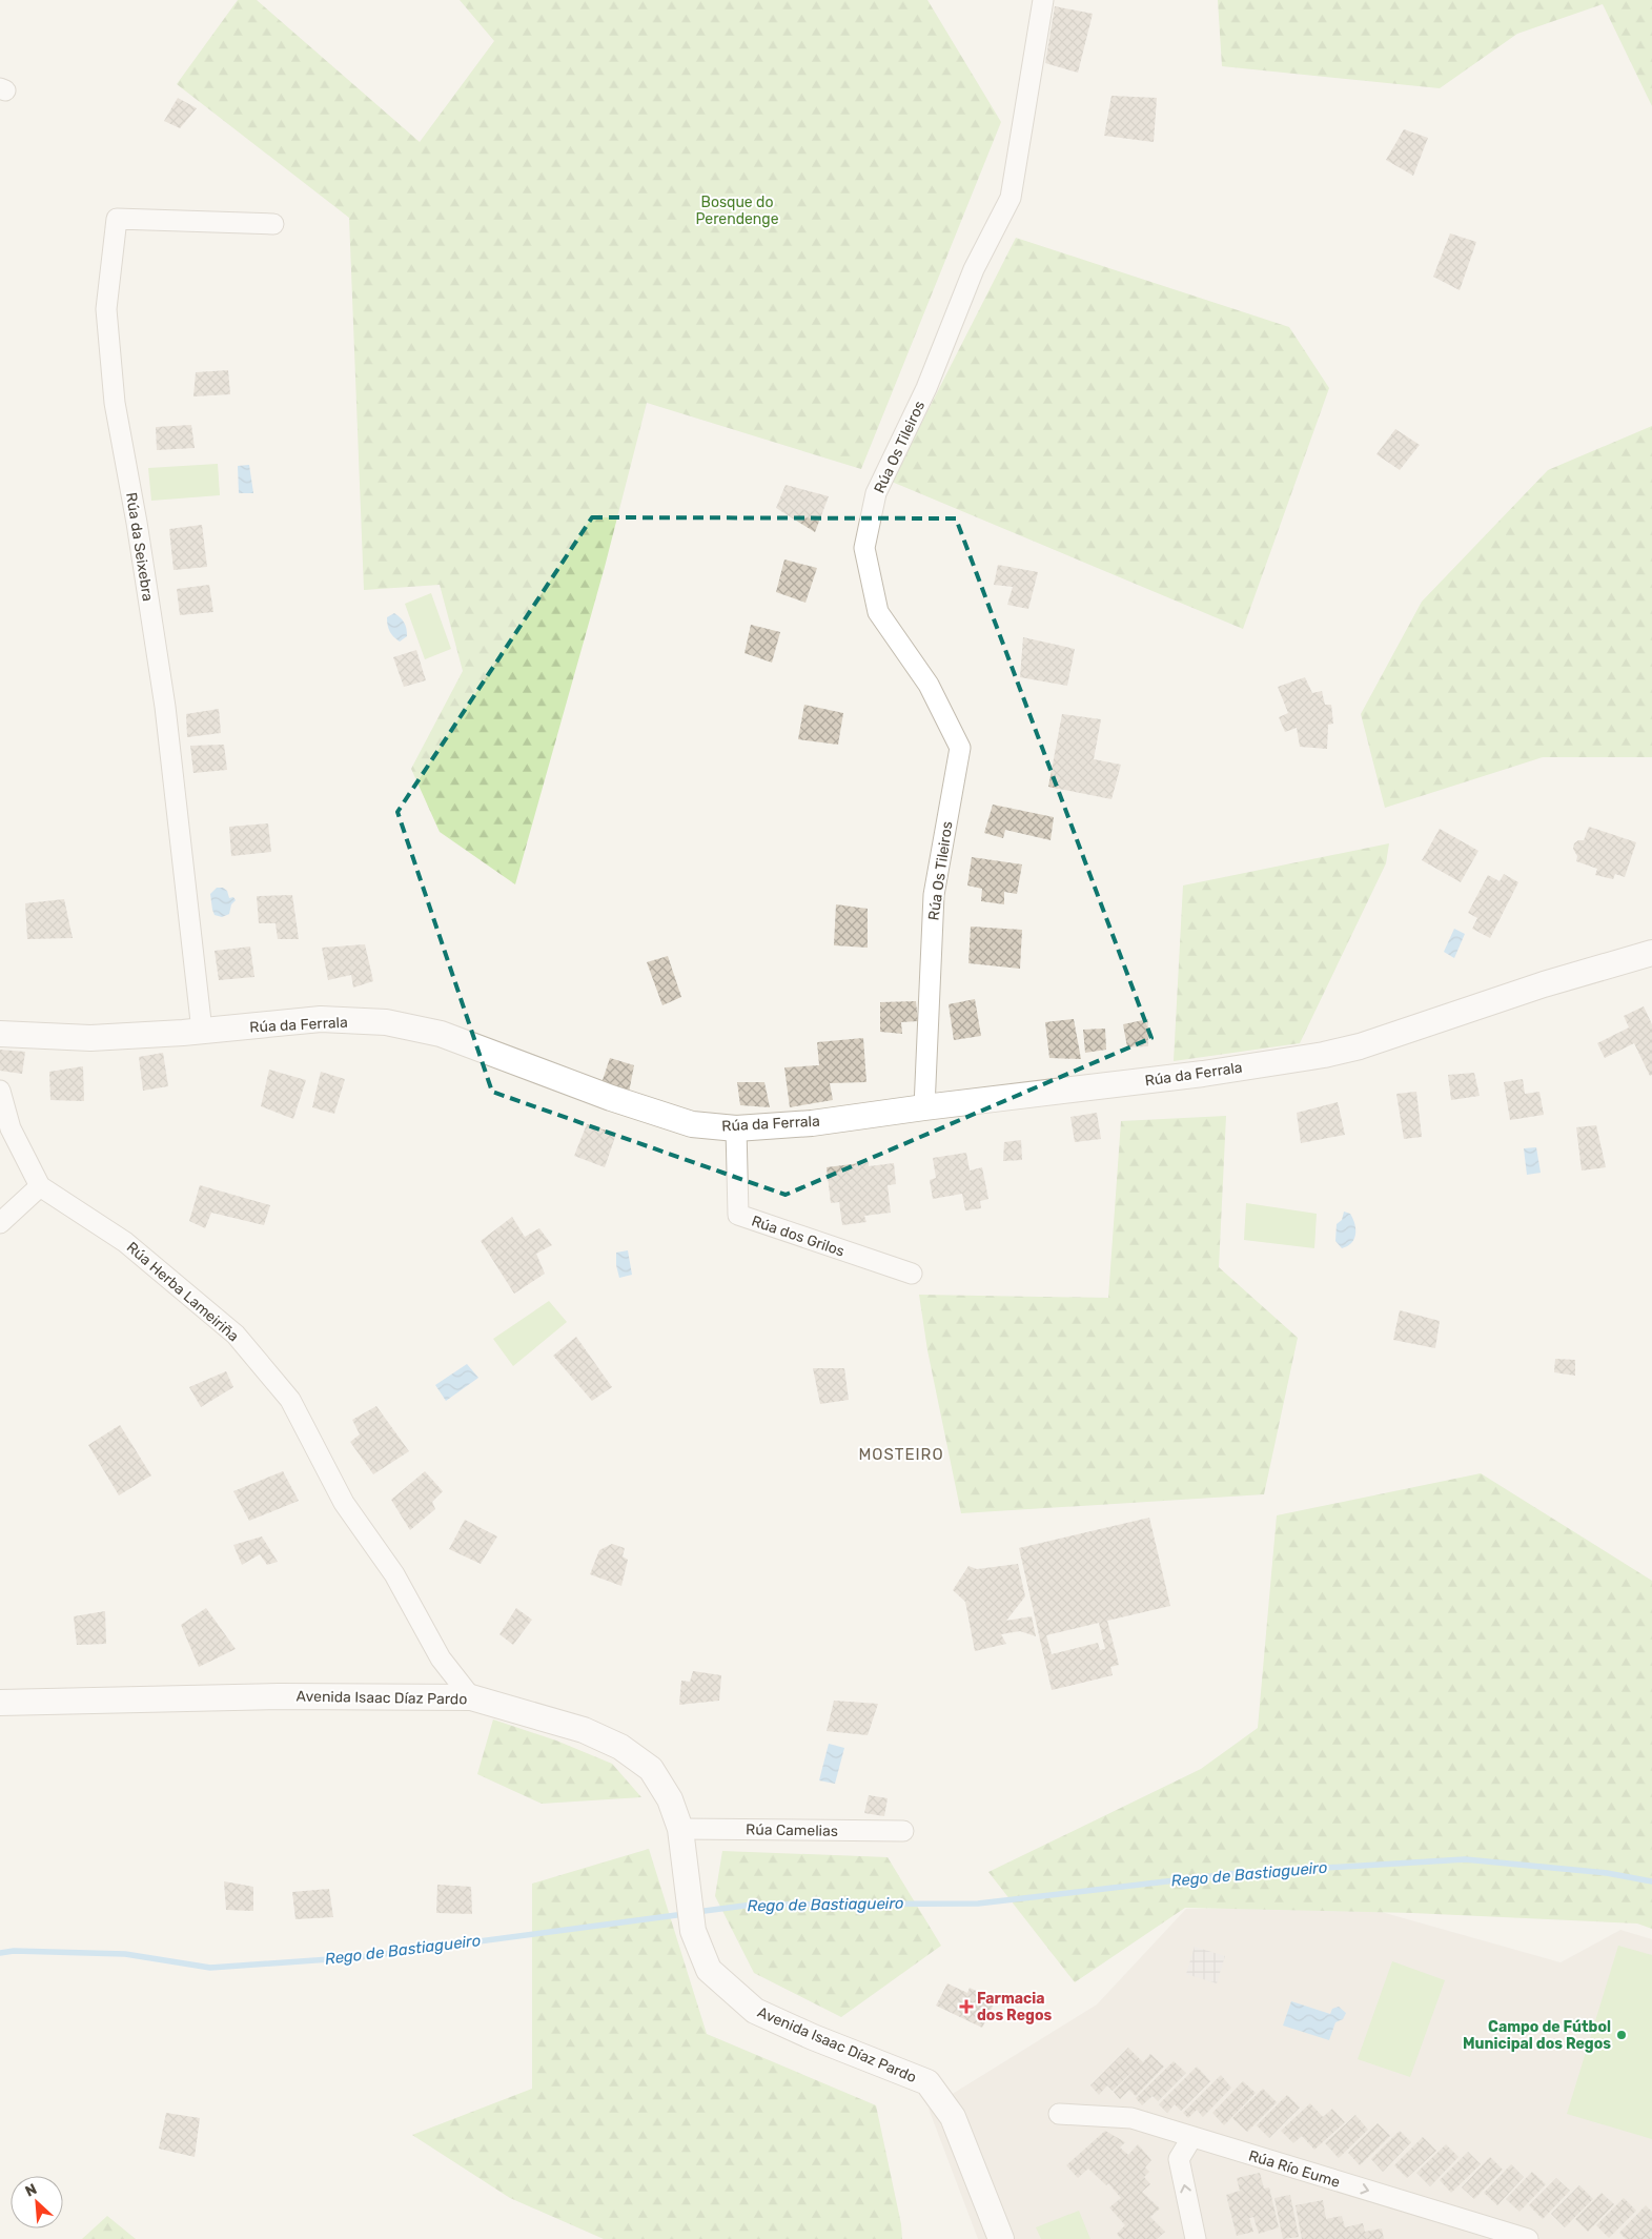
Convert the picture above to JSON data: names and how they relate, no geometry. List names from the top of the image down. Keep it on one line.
{"streets":{"street":["Rúa Os Tileiros","Rúa da Seixebra","Rúa da Ferrala","Rúa dos Grilos","Rúa Herba Lameiriña","Avenida Isaac Díaz Pardo","Rúa Camelias","Rúa Río Eume"]},"crossings":[["Rúa Os Tileiros","Rúa da Ferrala"],["Rúa da Seixebra","Rúa da Ferrala"],["Rúa da Ferrala","Rúa dos Grilos"],["Rúa Herba Lameiriña","Avenida Isaac Díaz Pardo"],["Avenida Isaac Díaz Pardo","Rúa Camelias"]],"one_way":["Rúa Río Eume"],"districts":["MOSTEIRO"],"water":["Rego de Bastiagueiro"],"parks":["Bosque do Perendenge"],"places":{"health":["Farmacia dos Regos"],"other":["Campo de Fútbol Municipal dos Regos"]},"north":"top left"}
